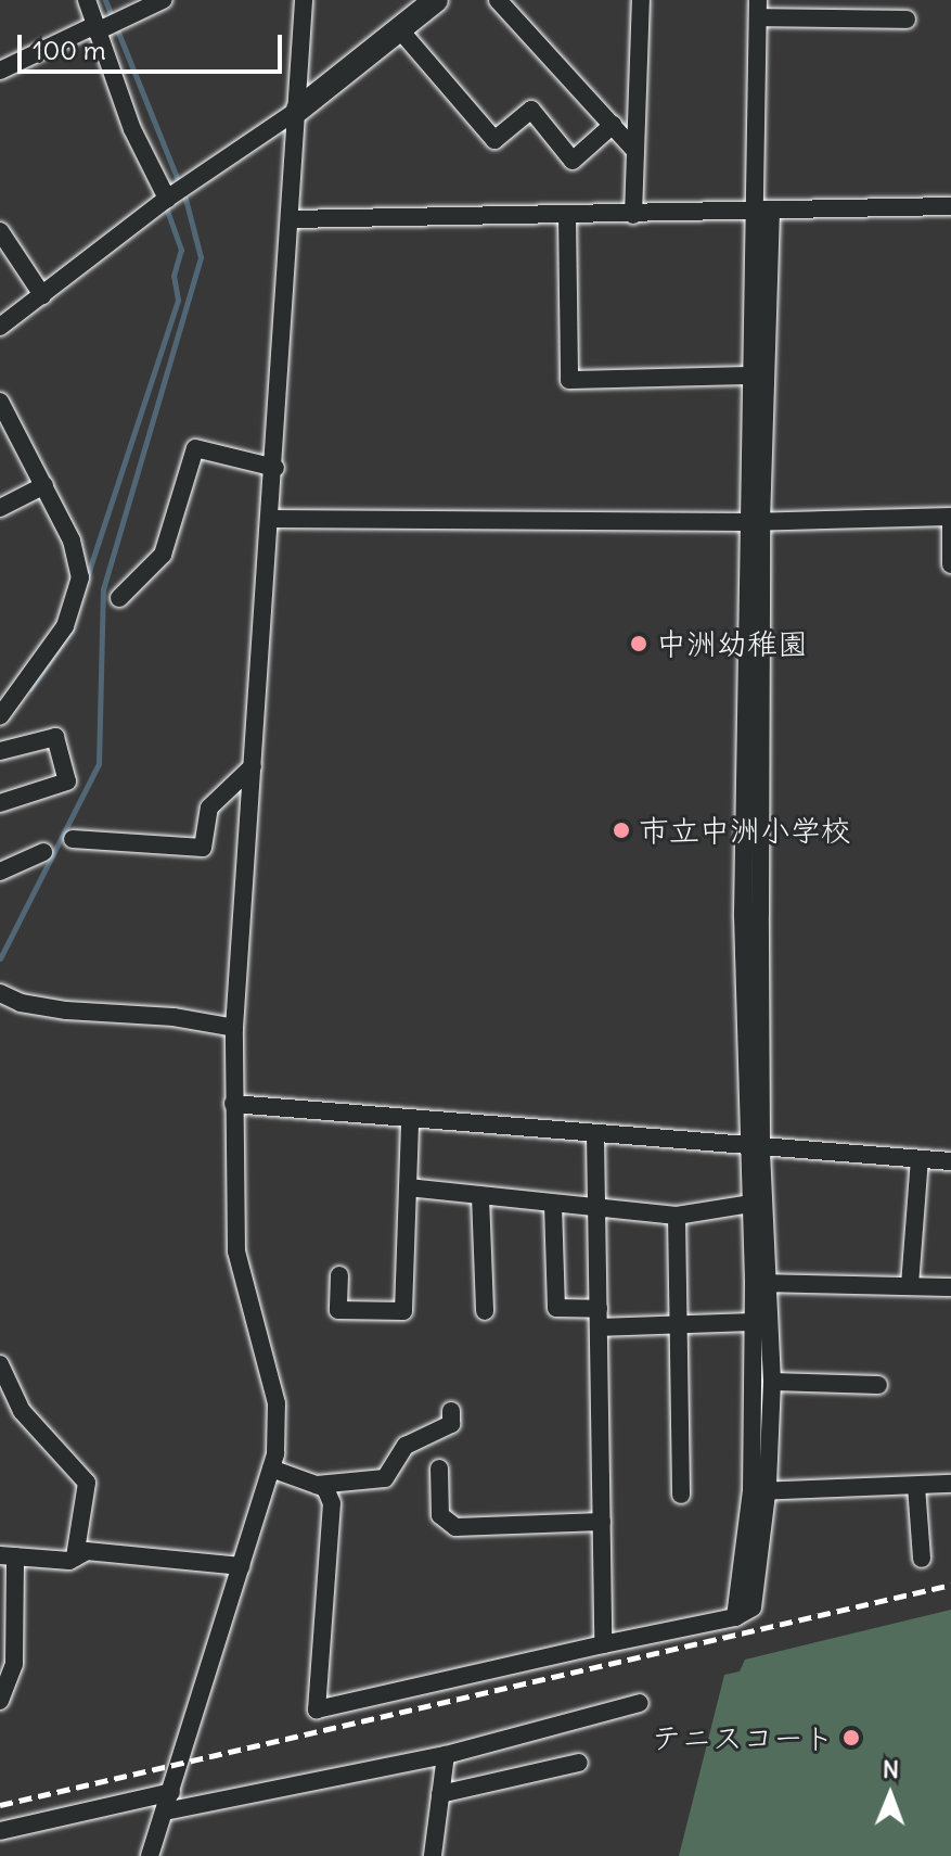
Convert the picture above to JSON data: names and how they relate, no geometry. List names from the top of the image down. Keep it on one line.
{"places":["中洲幼稚園","市立中洲小学校","テニスコート"],"scale_bar":"100 m","north":"top"}
